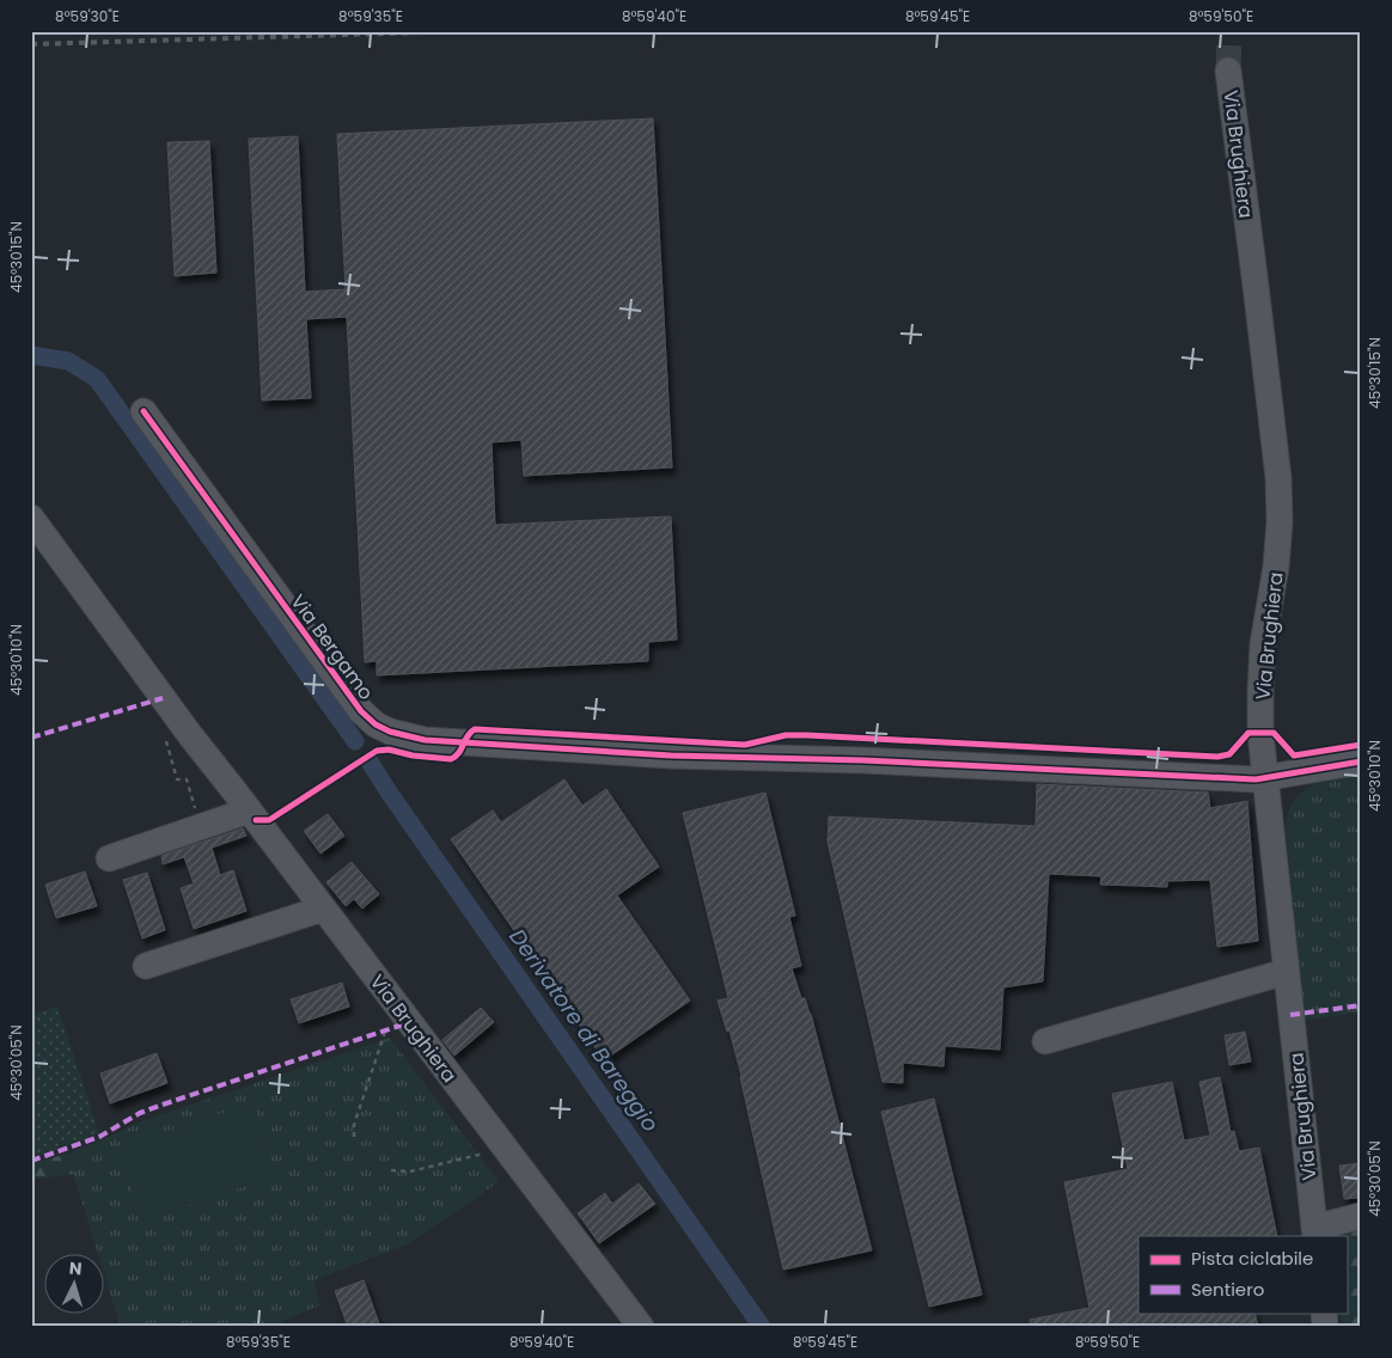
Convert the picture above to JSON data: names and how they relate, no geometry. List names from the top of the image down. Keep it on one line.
{"streets":{"street":["Via Brughiera","Via Bergamo"]},"crossings":[["Via Brughiera","Via Bergamo"]],"water":["Derivatore di Bareggio"],"legend":["Pista ciclabile","Sentiero"],"north":"top","coordinates":["8°59'30\"E","8°59'35\"E","8°59'40\"E","8°59'45\"E","8°59'50\"E","45°30'15\"N","45°30'10\"N","45°30'05\"N"]}
